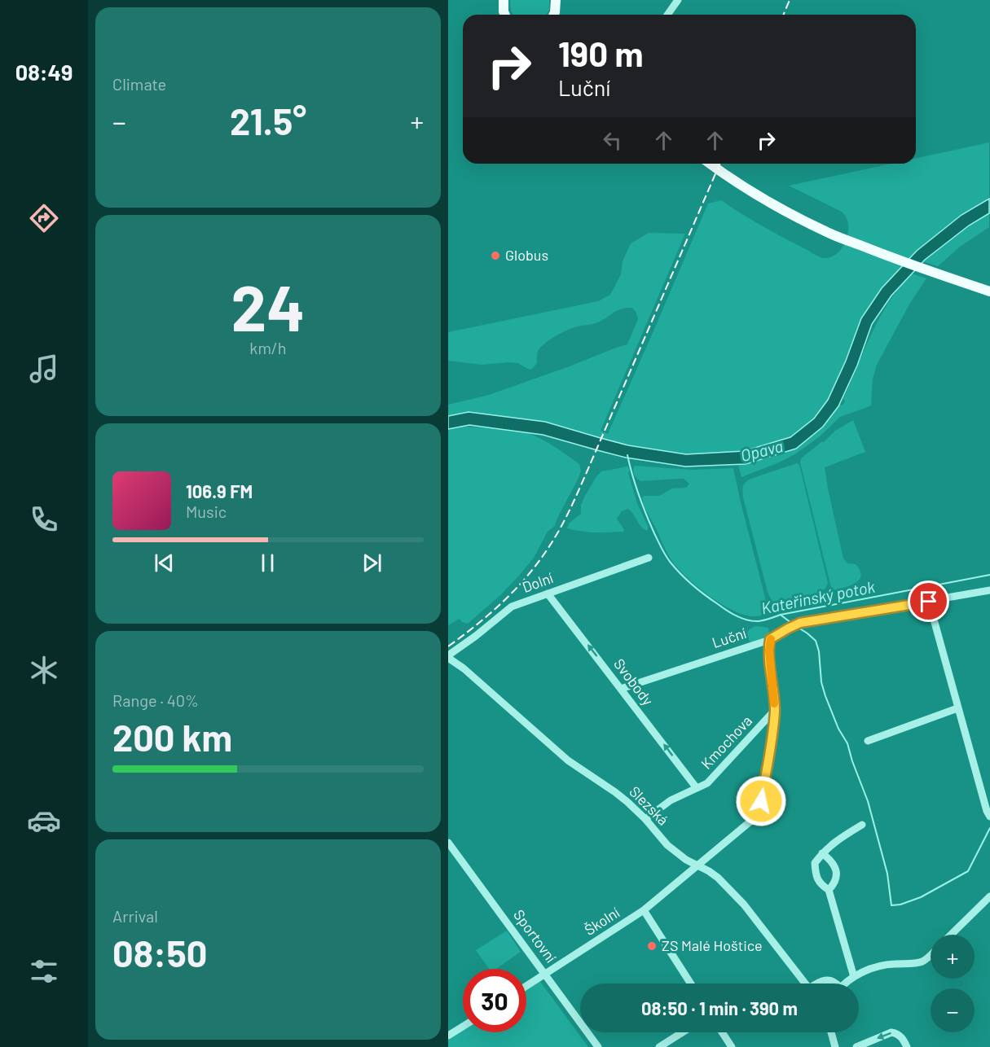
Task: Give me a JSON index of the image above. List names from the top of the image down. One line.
{"streets":{"street":["Dolní","Luční","Svobody","Kmochova","Slezská","Školní","Sportovní"]},"crossings":[["Dolní","Svobody"],["Dolní","Slezská"],["Luční","Svobody"],["Luční","Školní"],["Svobody","Kmochova"],["Kmochova","Slezská"],["Kmochova","Školní"],["Slezská","Školní"],["Školní","Sportovní"]],"one_way":["Svobody"],"water":["Opava","Kateřinský potok"],"places":["Globus","ZS Malé Hoštice"],"page":{"tabs":"08:49","tile":["Climate",["24","km/h"],["Range · 40%","200 km"],["Arrival","08:50"]],"turn":["190 m","Luční"],"heat":["−","21.5°","+"],"song":["106.9 FM","Music"],"map_buttons":["+","−"],"limit":"30","trip":"08:50 · 1 min · 390 m"}}
